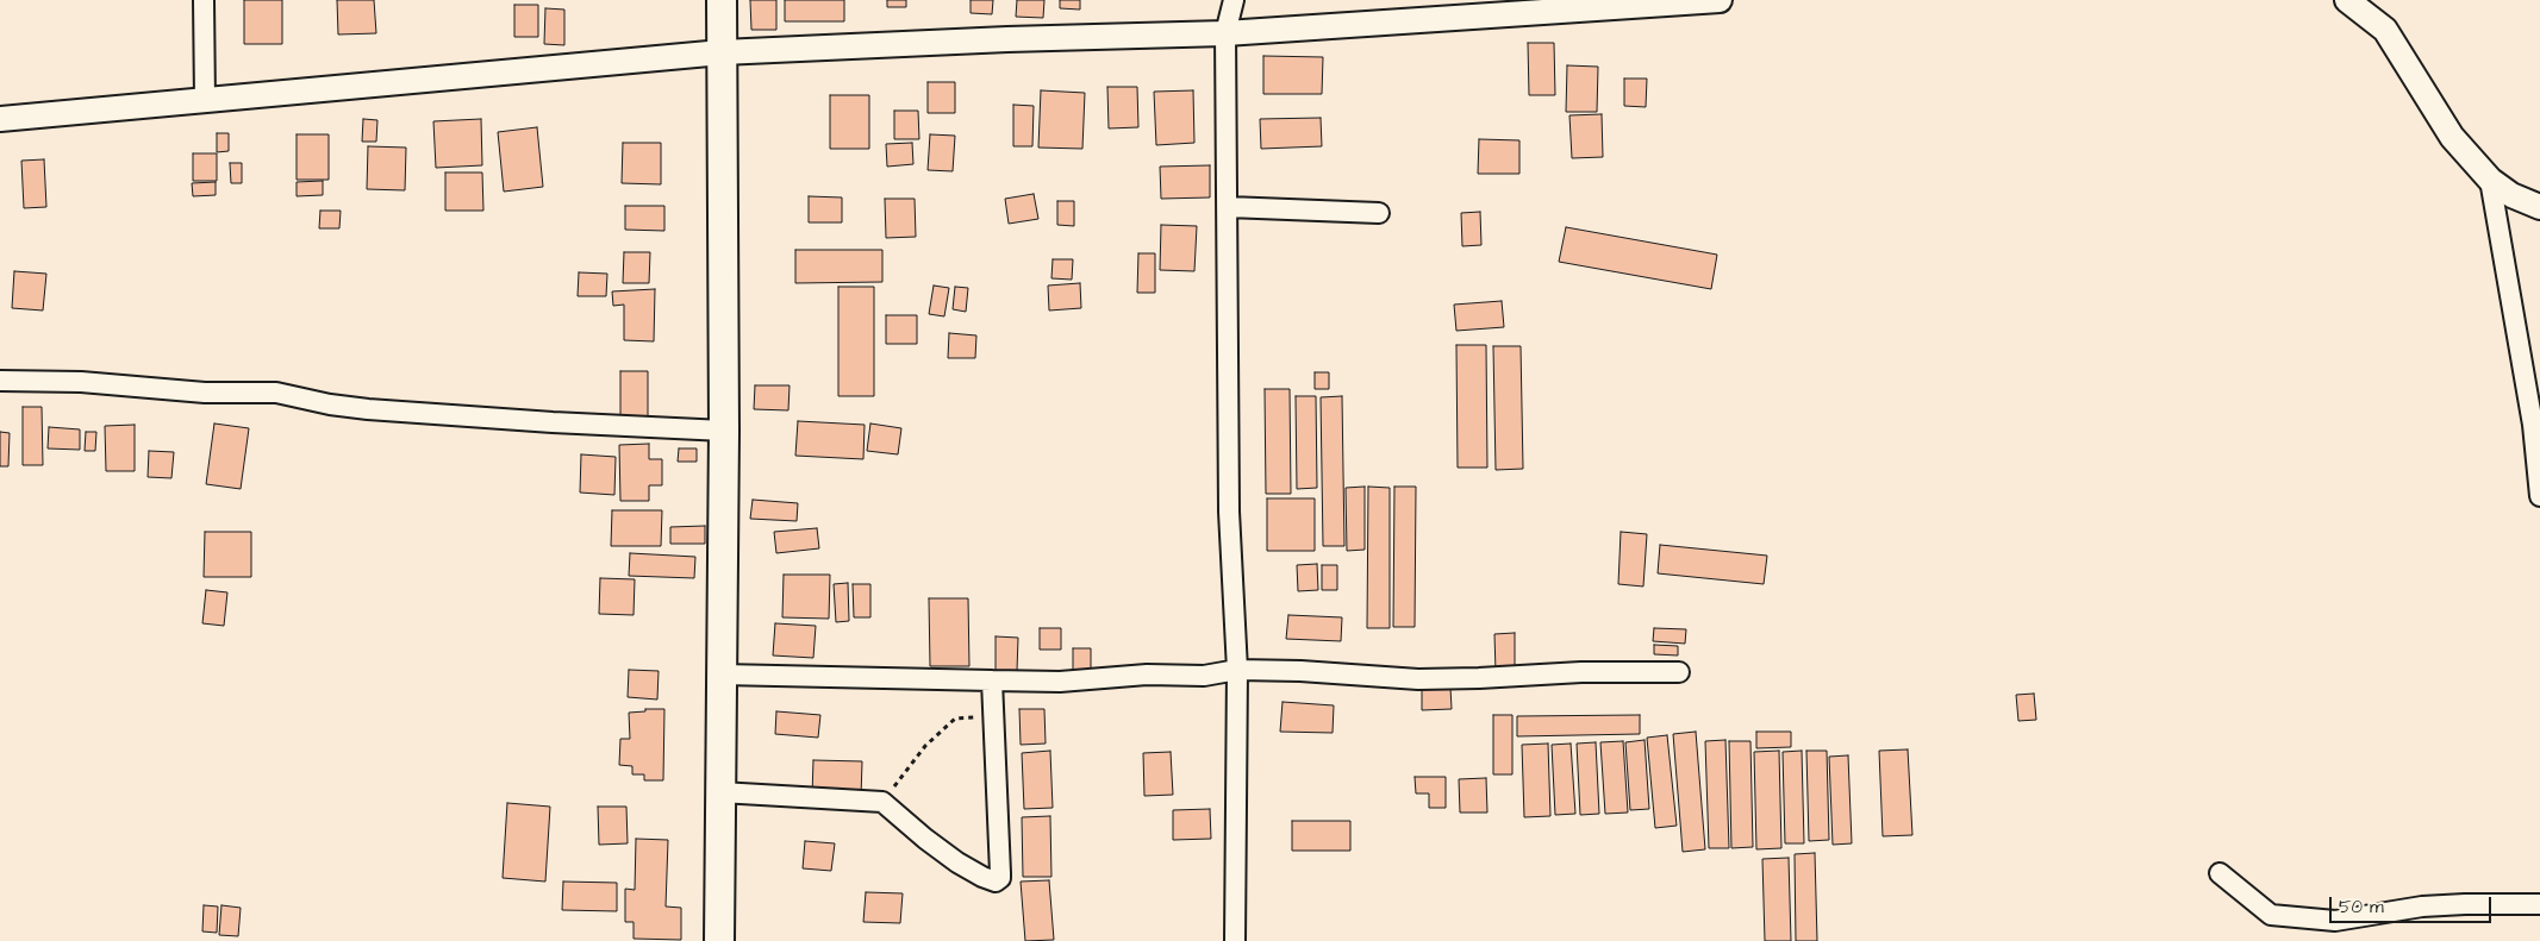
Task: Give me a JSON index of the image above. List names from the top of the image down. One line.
{"scale_bar":"50 m"}
